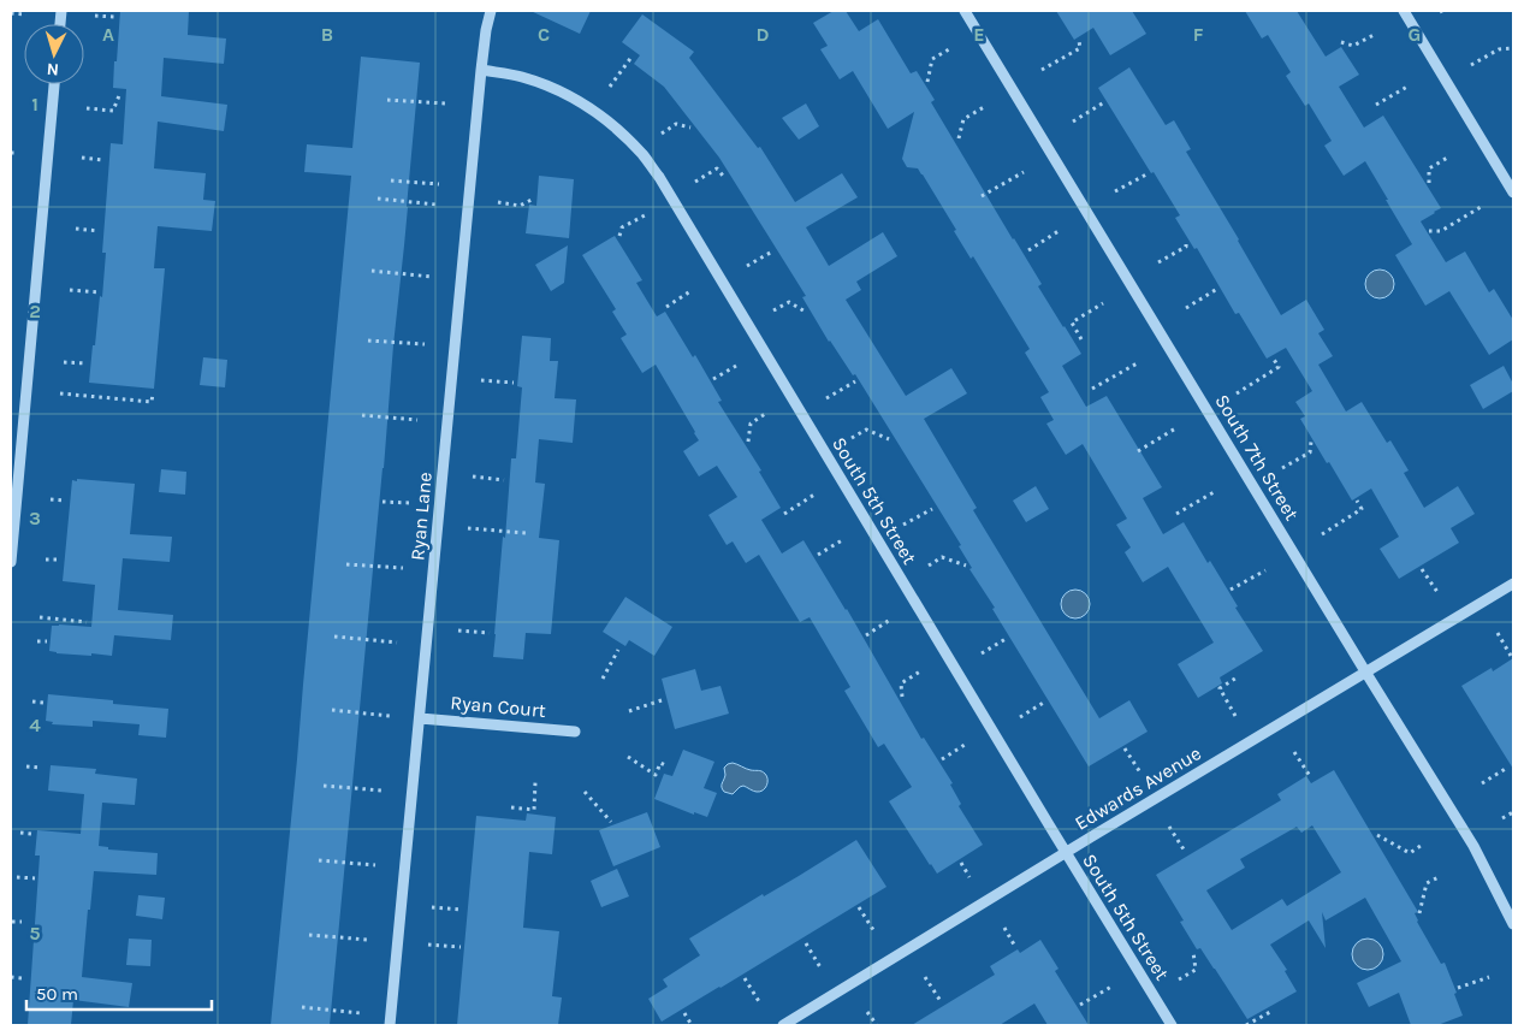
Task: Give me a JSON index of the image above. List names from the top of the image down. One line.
{"streets":{"street":["South 7th Street","South 5th Street","Ryan Lane","Ryan Court","Edwards Avenue"]},"crossings":[["South 7th Street","Edwards Avenue"],["South 5th Street","Ryan Lane"],["South 5th Street","Edwards Avenue"],["Ryan Lane","Ryan Court"]],"scale_bar":"50 m","north":"bottom","grid":{"columns":["A","B","C","D","E","F","G"],"rows":["1","2","3","4","5"]}}
